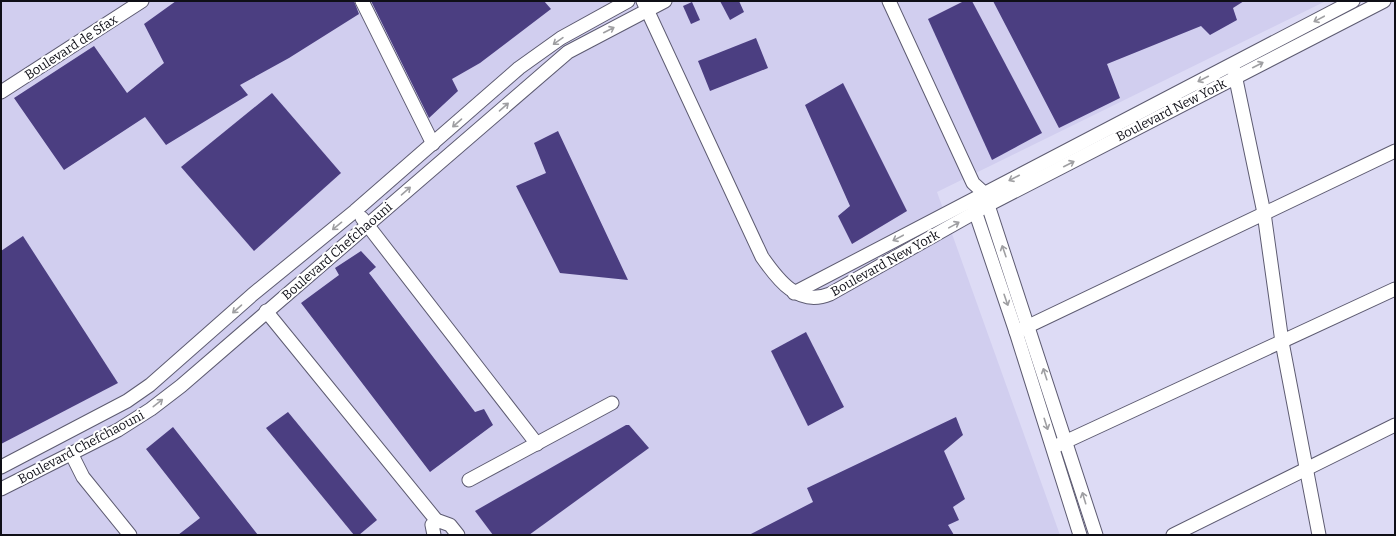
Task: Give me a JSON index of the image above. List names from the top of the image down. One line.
{"streets":{"street":["Boulevard de Sfax","Boulevard New York","Boulevard Chefchaouni"]}}
